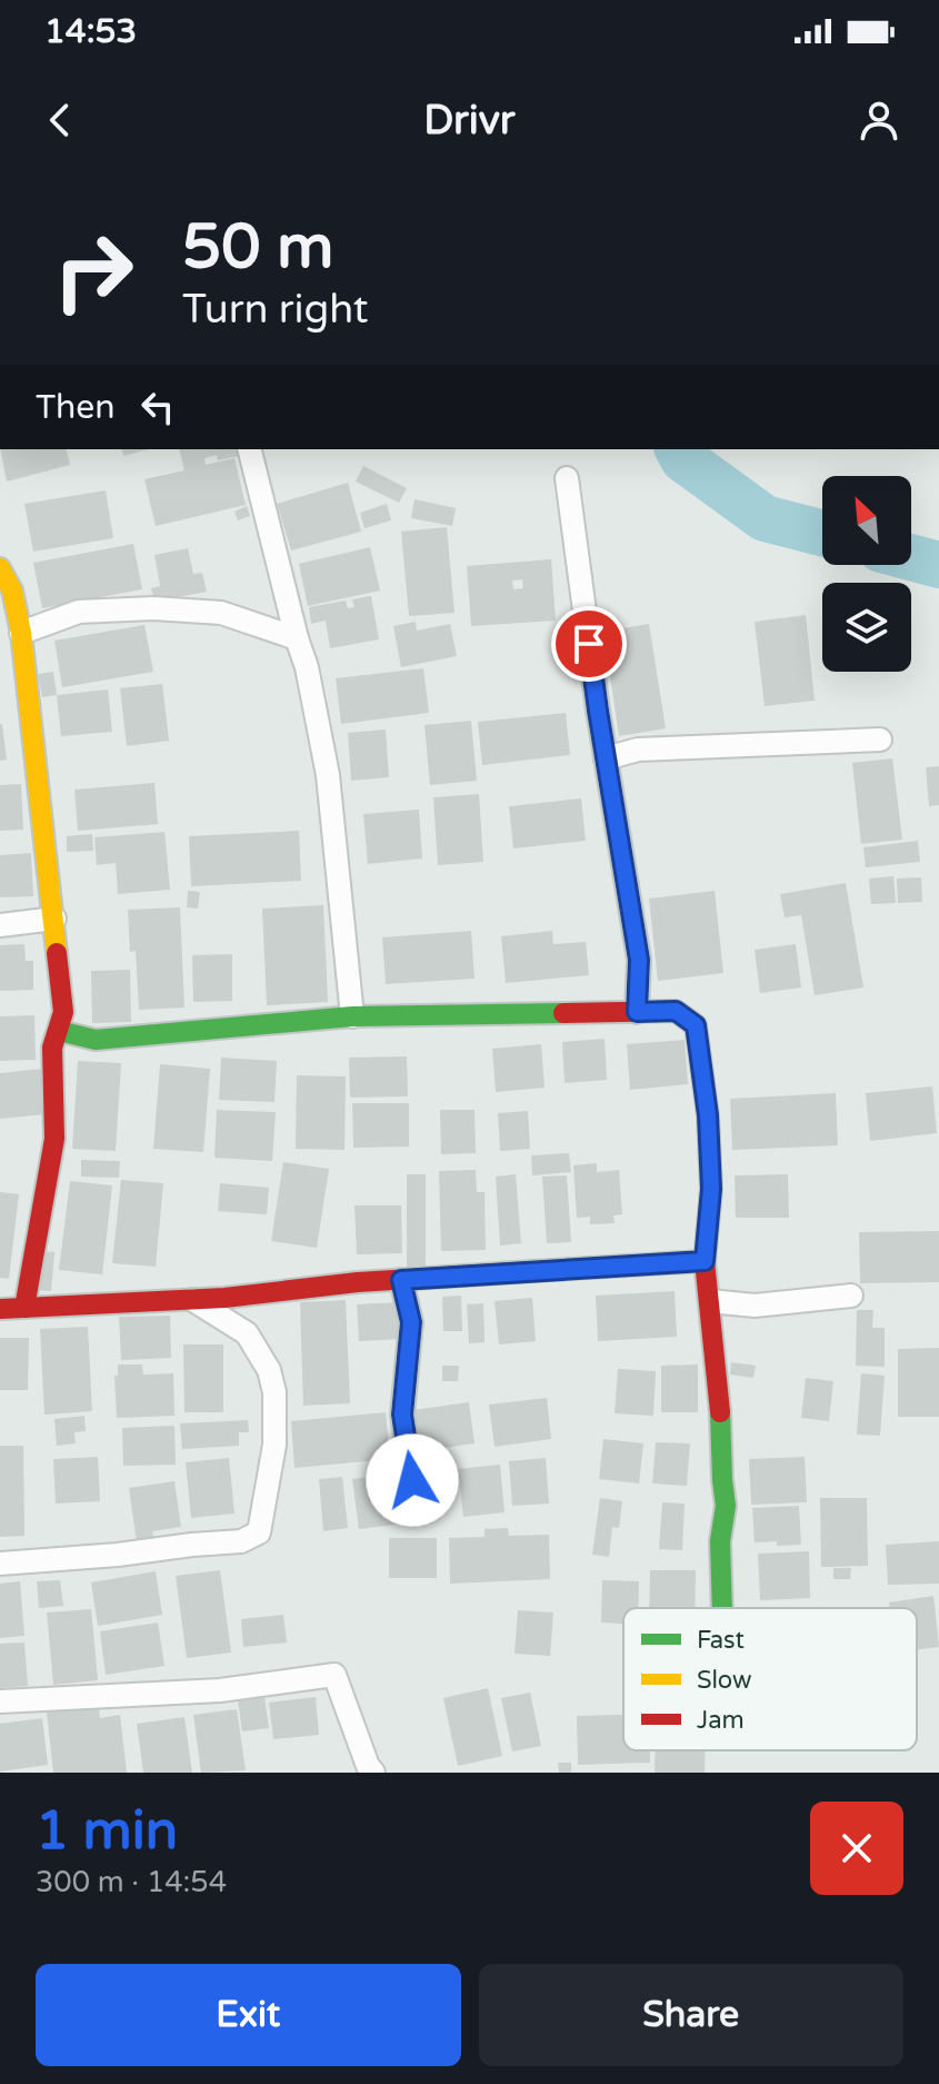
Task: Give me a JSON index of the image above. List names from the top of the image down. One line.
{"legend":["Fast","Slow","Jam"],"north":"top left","page":{"status":"14:53","header":"Drivr","turn":["50 m","Turn right"],"then":"Then","heading":["1 min","300 m · 14:54"],"buttons":["Exit","Share"]}}
